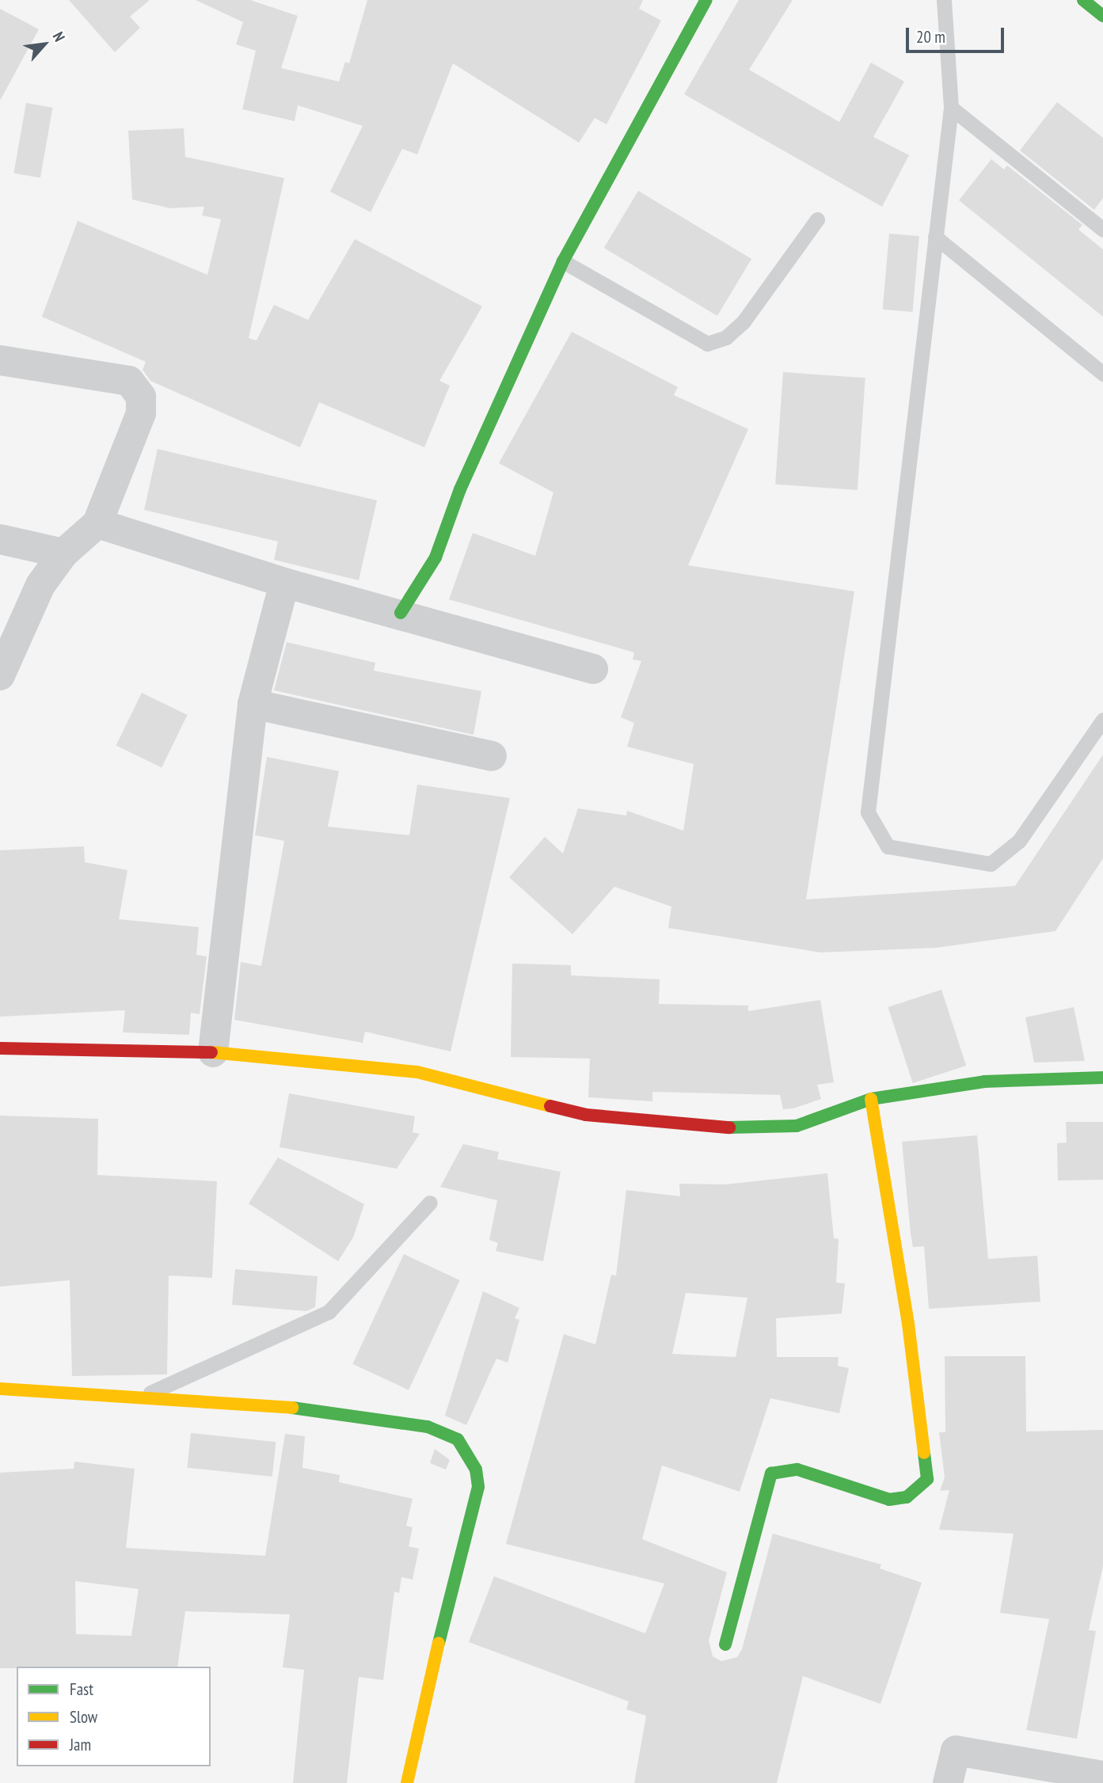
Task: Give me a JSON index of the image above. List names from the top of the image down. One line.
{"legend":["Fast","Slow","Jam"],"scale_bar":"20 m","north":"top right"}
